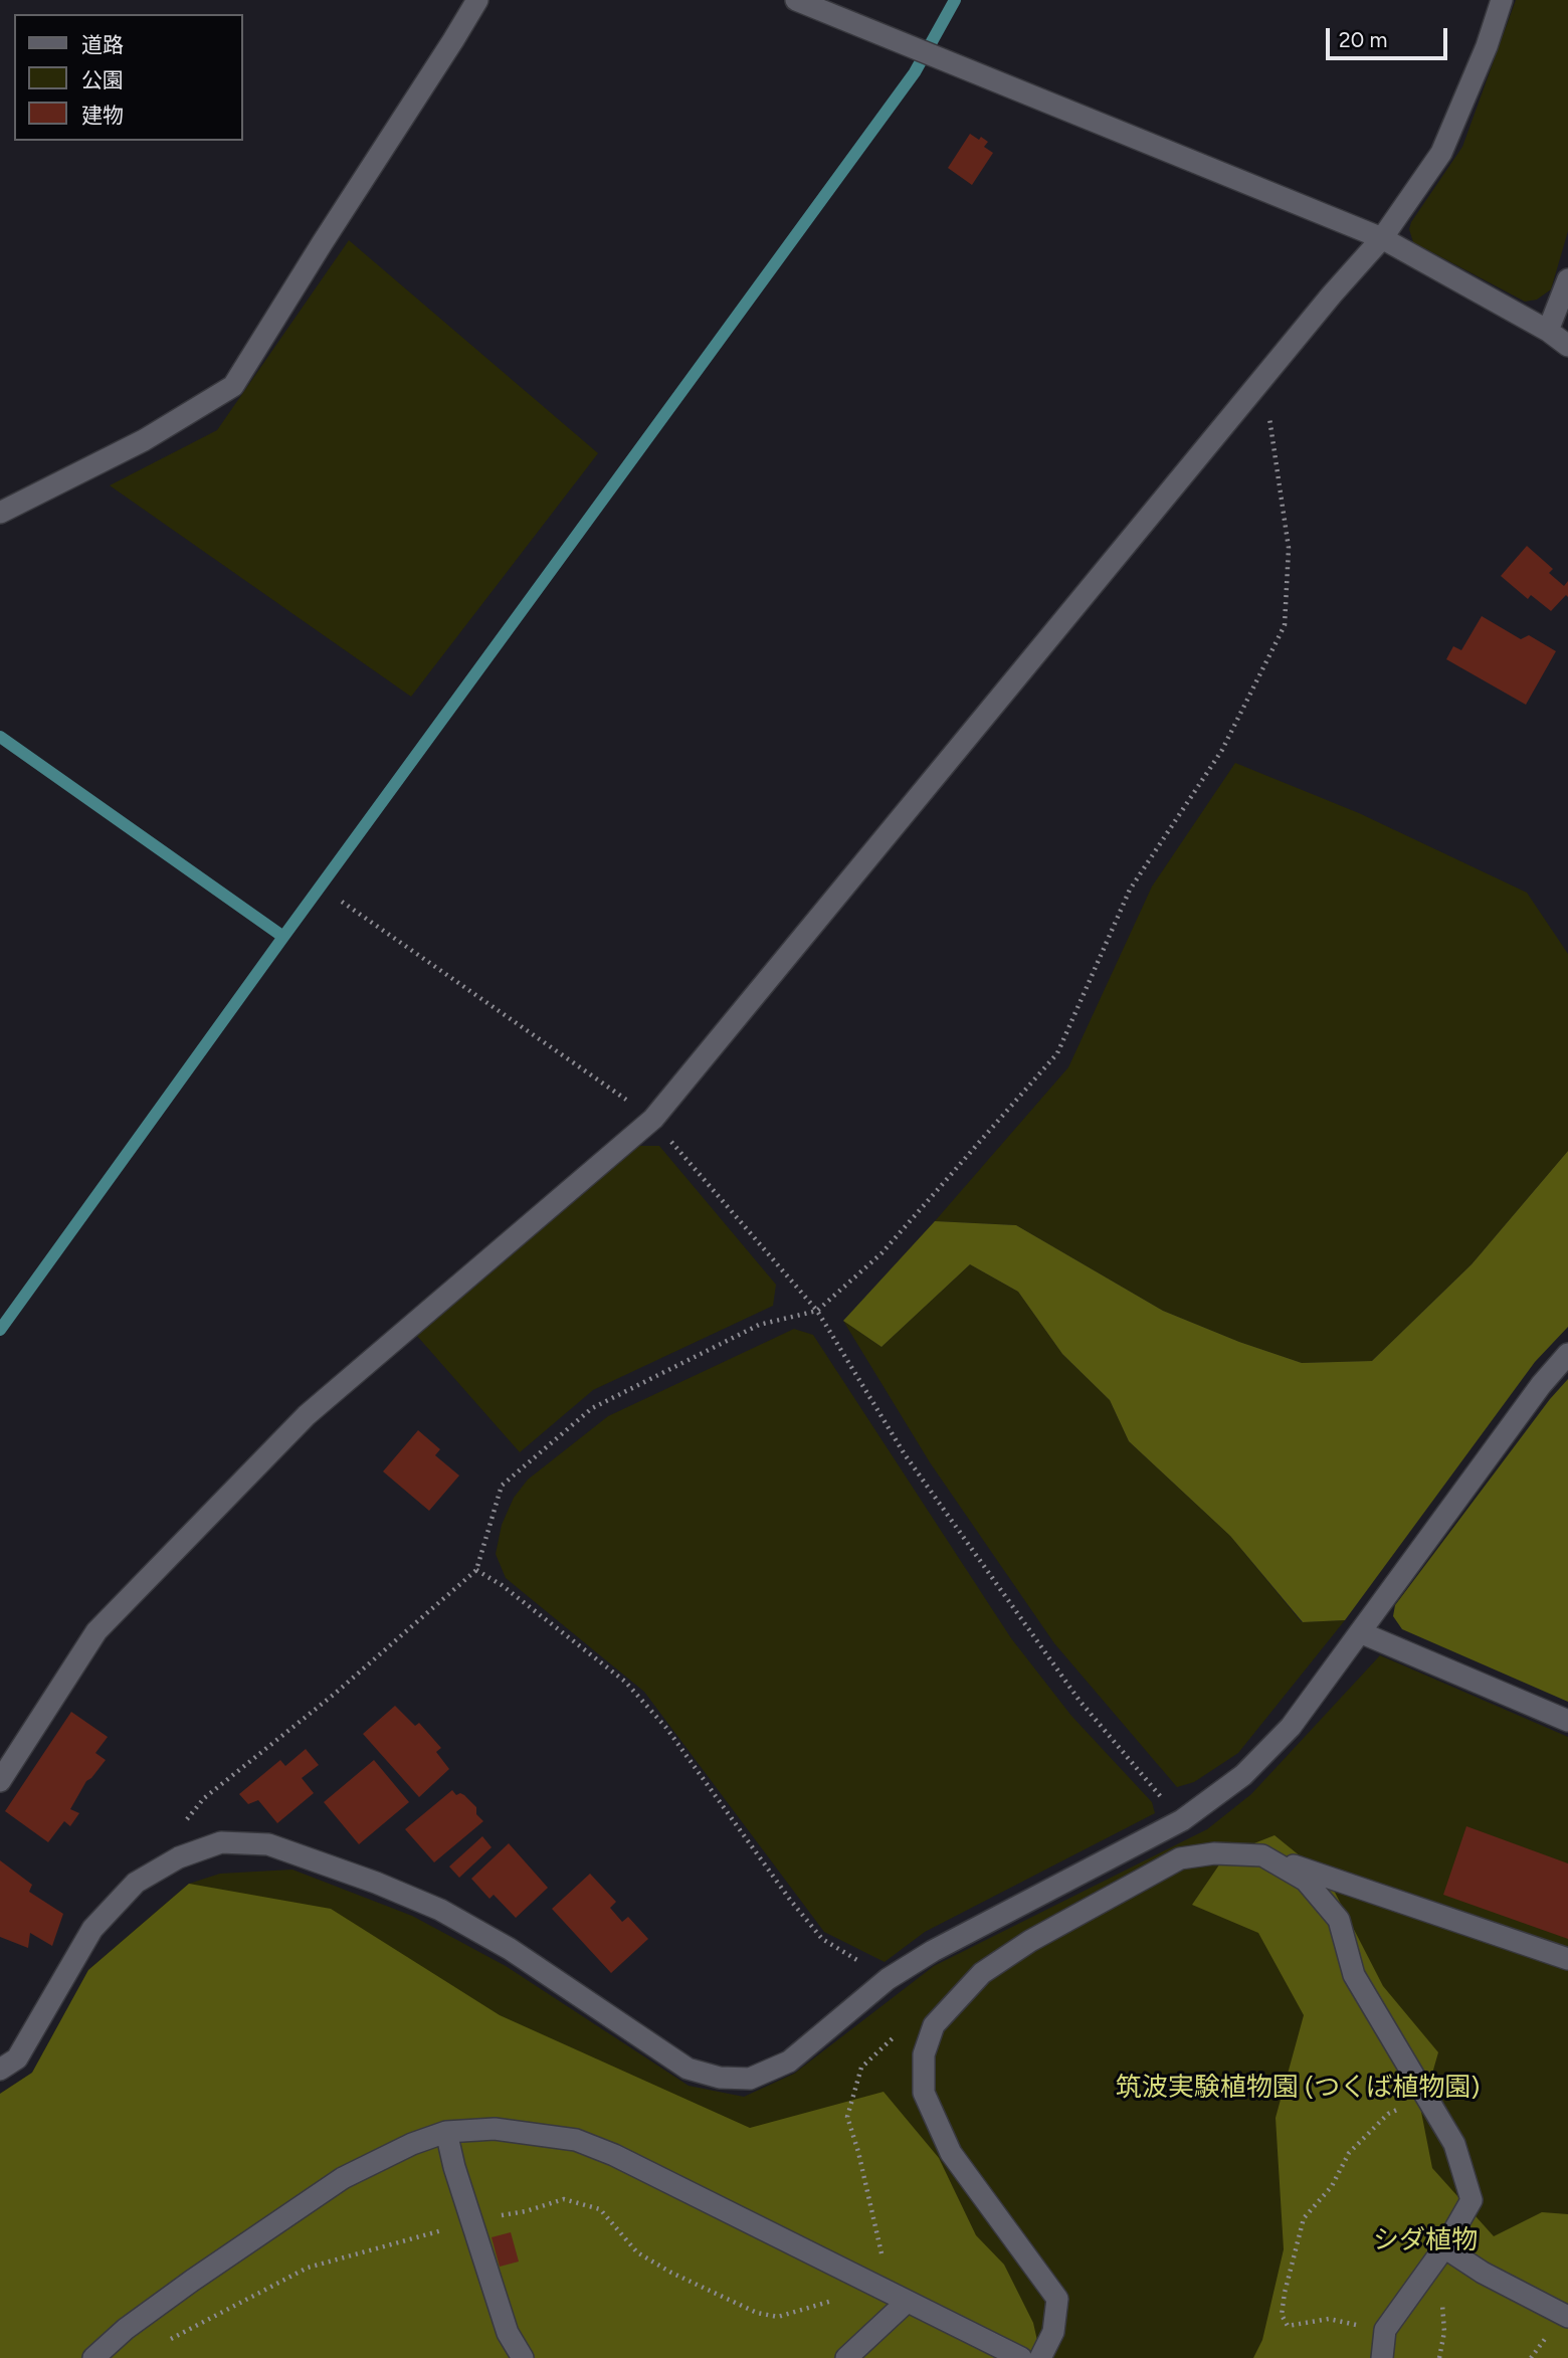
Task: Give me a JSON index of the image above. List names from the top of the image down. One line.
{"parks":["筑波実験植物園 (つくば植物園)","シダ植物"],"legend":["道路","公園","建物"],"scale_bar":"20 m"}
